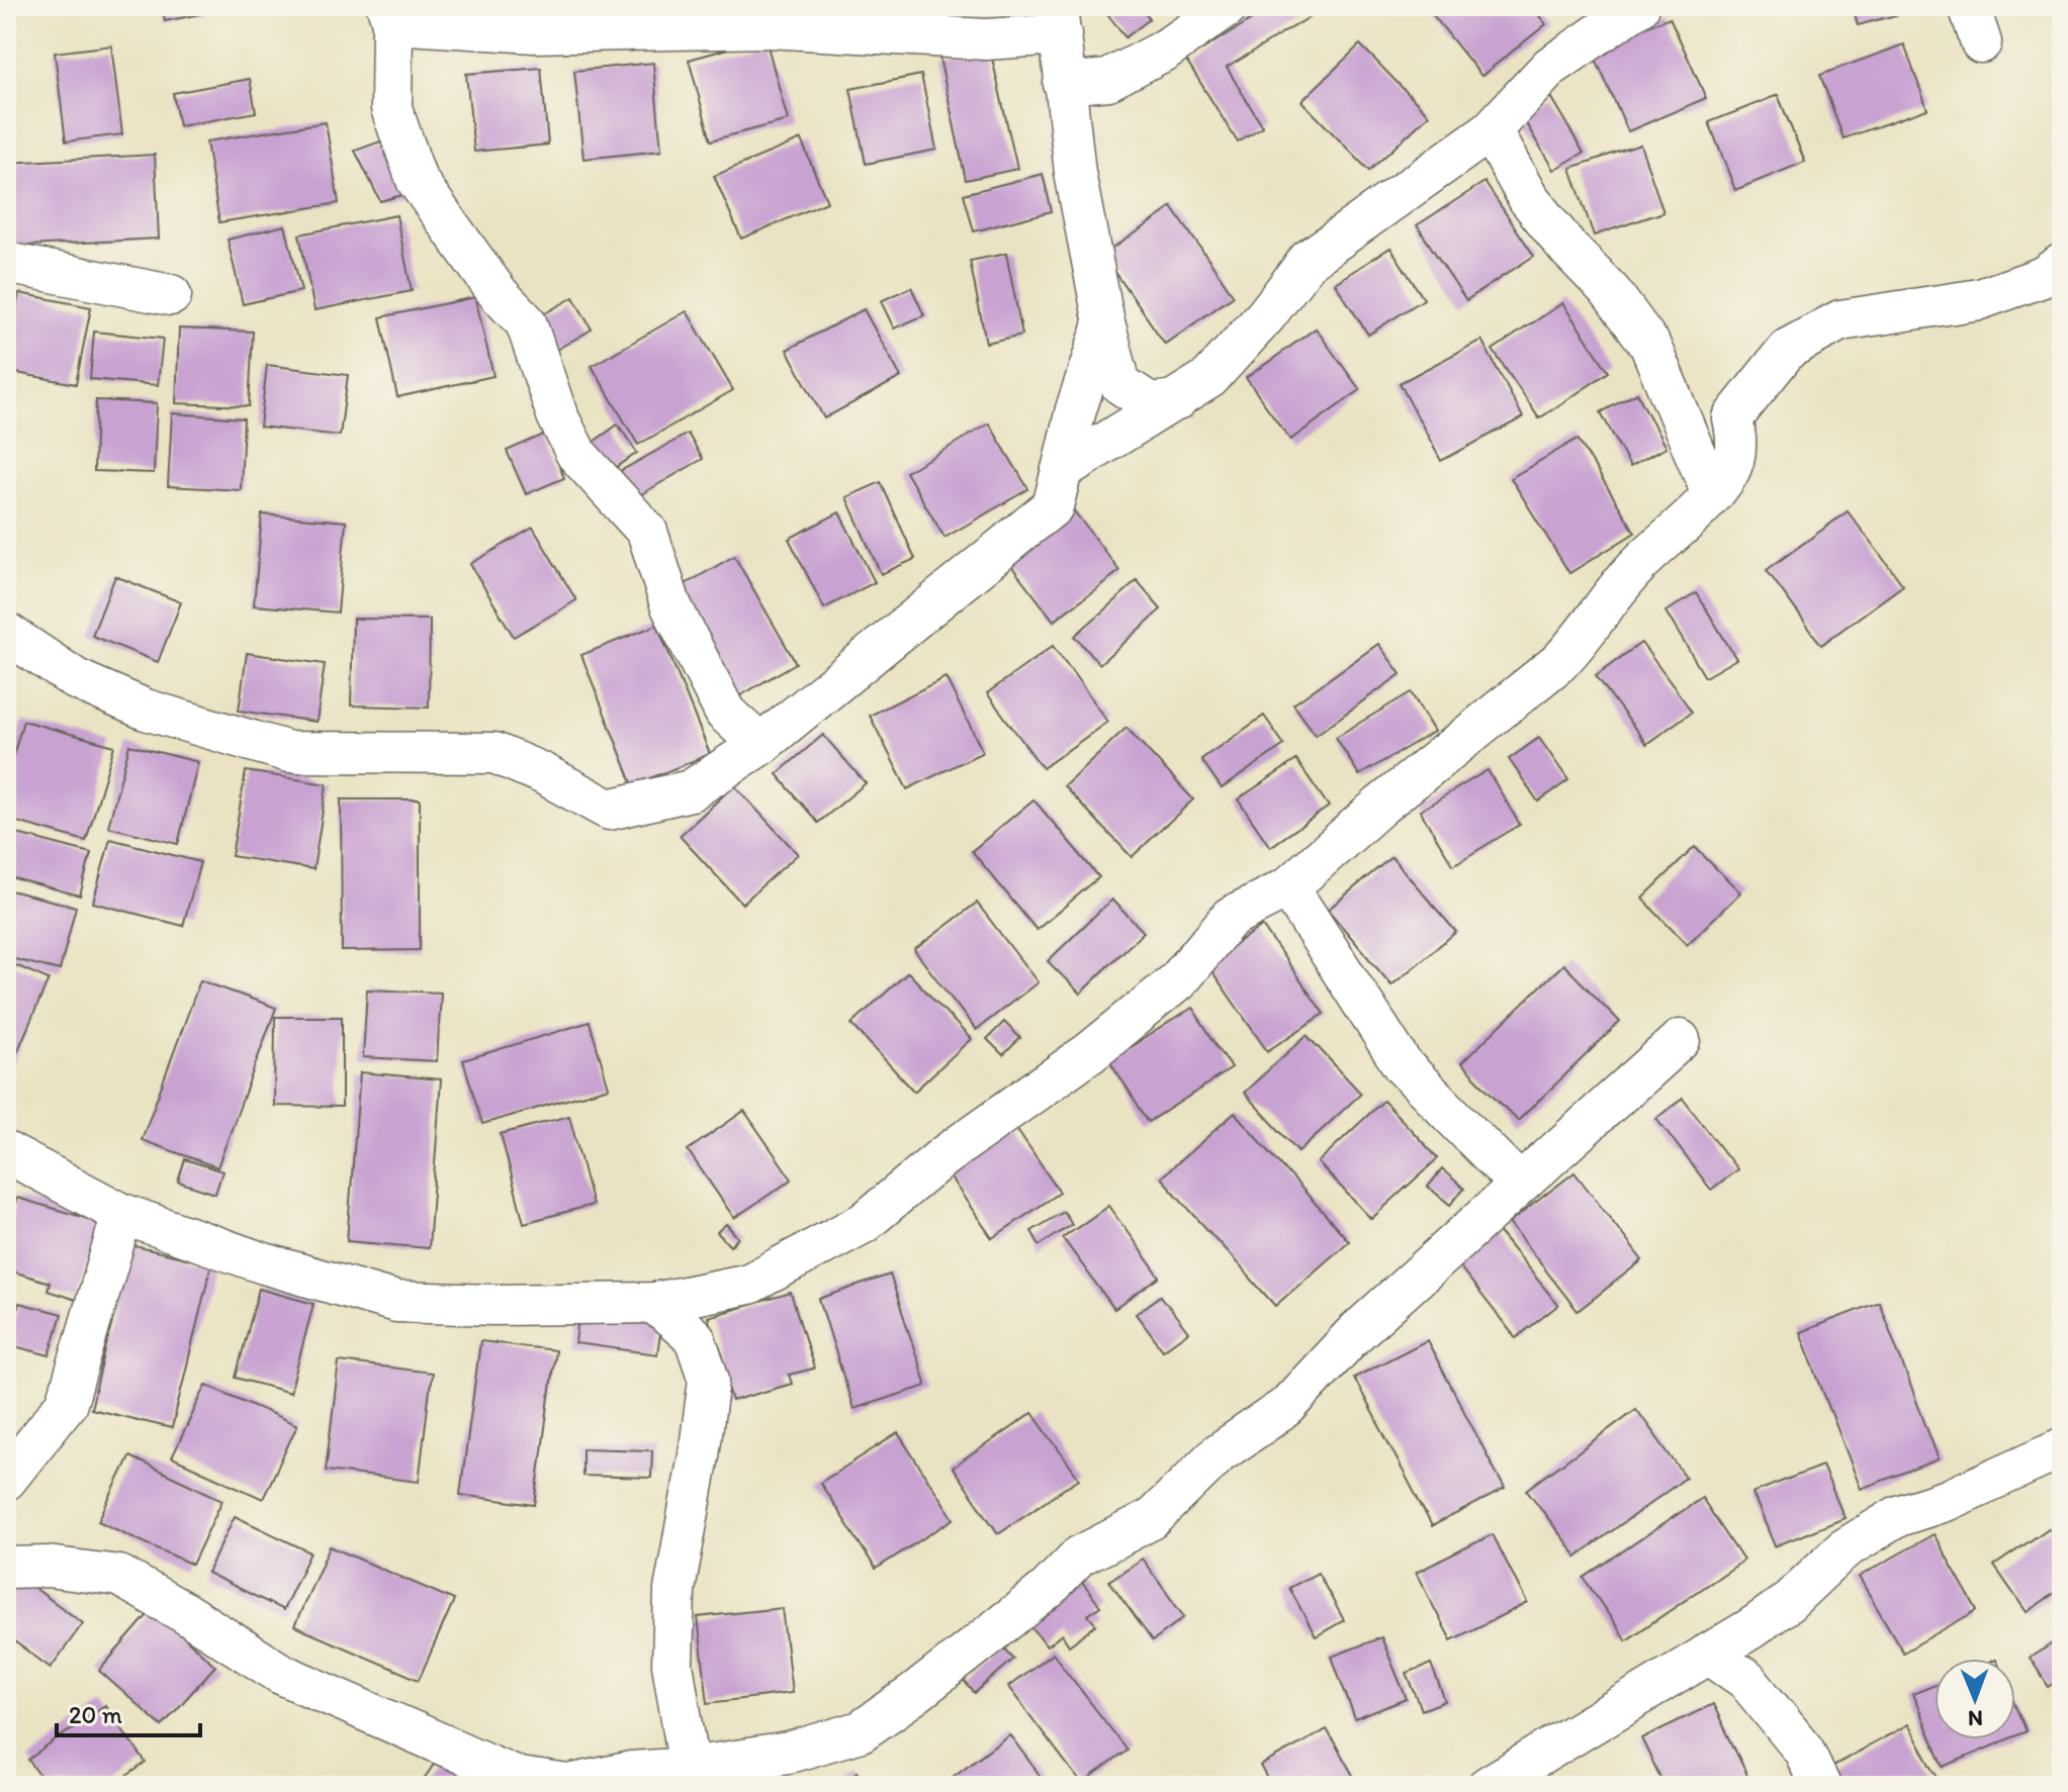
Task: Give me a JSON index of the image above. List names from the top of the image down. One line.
{"scale_bar":"20 m","north":"bottom"}
